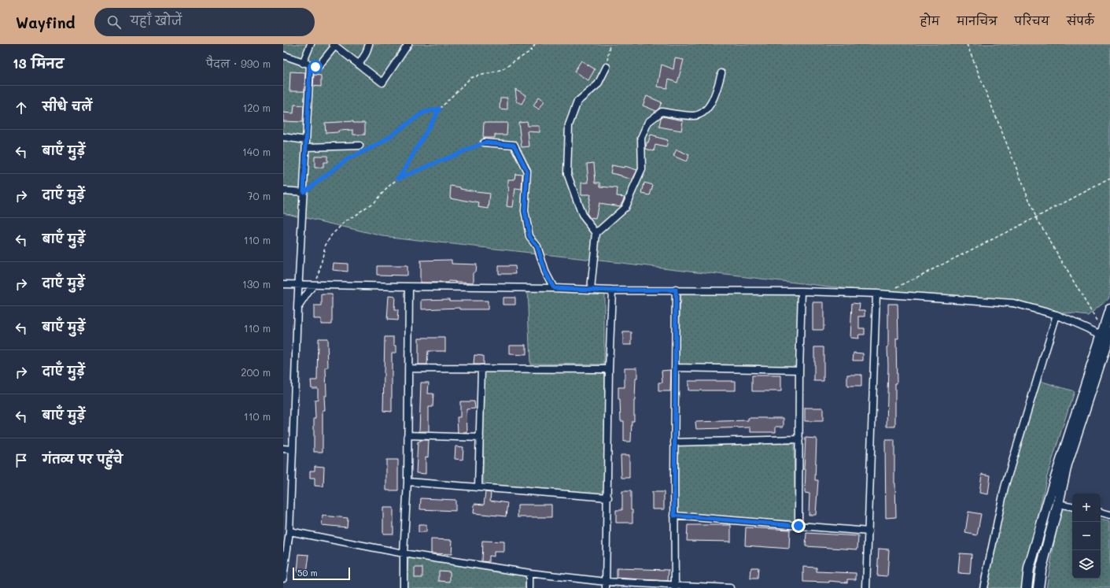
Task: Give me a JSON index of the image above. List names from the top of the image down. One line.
{"scale_bar":"50 m","page":{"header":"Wayfind","search":"यहाँ खोजें","nav":["होम","मानचित्र","परिचय","संपर्क"],"heading":["13 मिनट","पैदल · 990 m"],"list":[["सीधे चलें","120 m"],["बाएँ मुड़ें","140 m"],["दाएँ मुड़ें","70 m"],["बाएँ मुड़ें","110 m"],["दाएँ मुड़ें","130 m"],["बाएँ मुड़ें","110 m"],["दाएँ मुड़ें","200 m"],["बाएँ मुड़ें","110 m"],"गंतव्य पर पहुँचे"],"map_buttons":["+","−"],"scale":"50 m"}}
